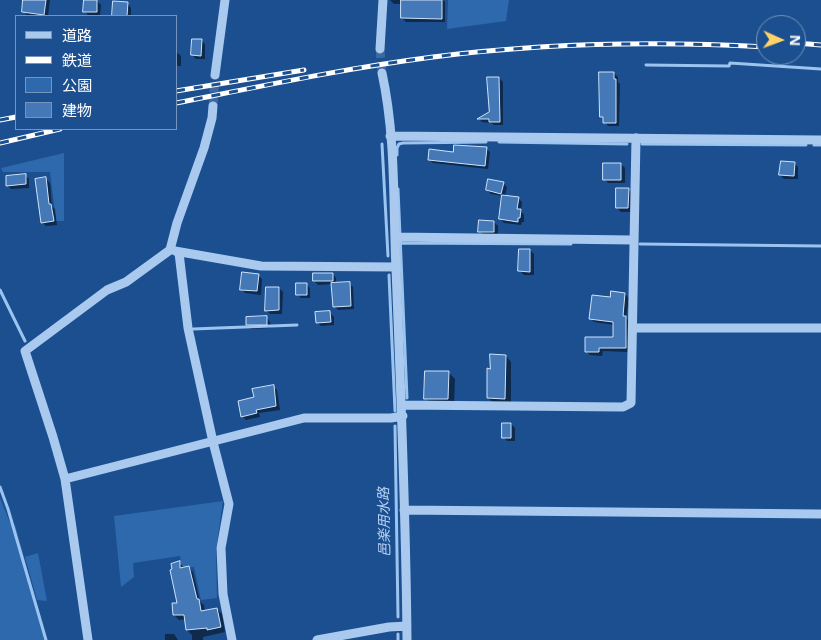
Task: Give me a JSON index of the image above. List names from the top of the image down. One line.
{"water":["邑楽用水路"],"legend":["道路","鉄道","公園","建物"],"north":"right"}
